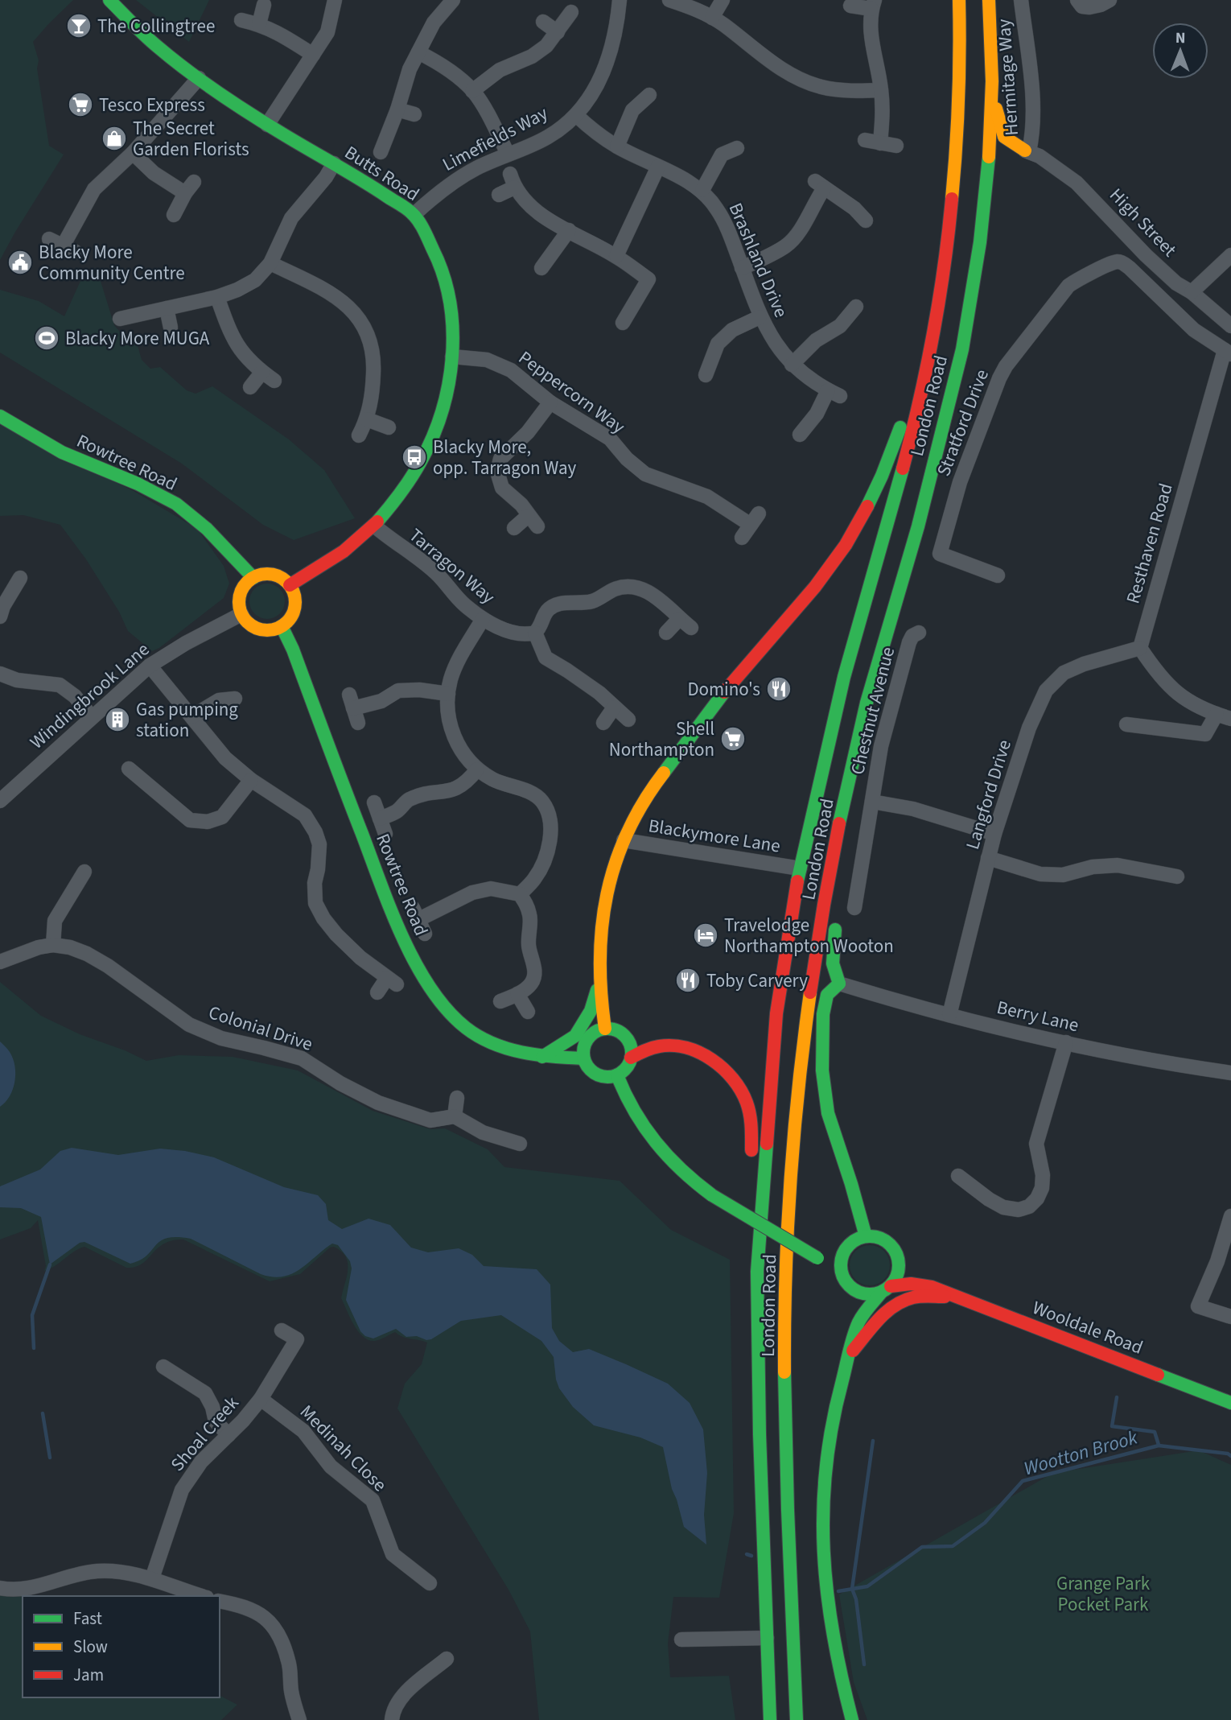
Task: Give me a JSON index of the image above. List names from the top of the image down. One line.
{"streets":{"main road":["Butts Road","London Road","Rowtree Road","Wooldale Road"],"street":["Hermitage Way","Limefields Way","High Street","Brashland Drive","Peppercorn Way","Stratford Drive","Resthaven Road","Tarragon Way","Windingbrook Lane","Chestnut Avenue","Langford Drive","Blackymore Lane","Berry Lane","Colonial Drive","Shoal Creek","Medinah Close"]},"crossings":[["Hermitage Way","High Street"],["Limefields Way","Butts Road"],["Limefields Way","Brashland Drive"],["Butts Road","Peppercorn Way"],["Butts Road","Rowtree Road"],["Butts Road","Tarragon Way"],["Butts Road","Windingbrook Lane"],["London Road","Blackymore Lane"],["Stratford Drive","Resthaven Road"],["Rowtree Road","Windingbrook Lane"],["Resthaven Road","Langford Drive"],["Chestnut Avenue","Langford Drive"],["Langford Drive","Berry Lane"],["Shoal Creek","Medinah Close"]],"water":["Wootton Brook"],"parks":["Grange Park Pocket Park"],"places":{"bar":["The Collingtree"],"supermarket":["Tesco Express","Shell Northampton"],"shop":["The Secret Garden Florists"],"public building":["Blacky More Community Centre"],"sports":["Blacky More MUGA"],"bus stop":["Blacky More, opp. Tarragon Way"],"restaurant":["Domino's","Toby Carvery"],"building":["Gas pumping station"],"hotel":["Travelodge Northampton Wooton"]},"legend":["Fast","Slow","Jam"],"north":"top"}
